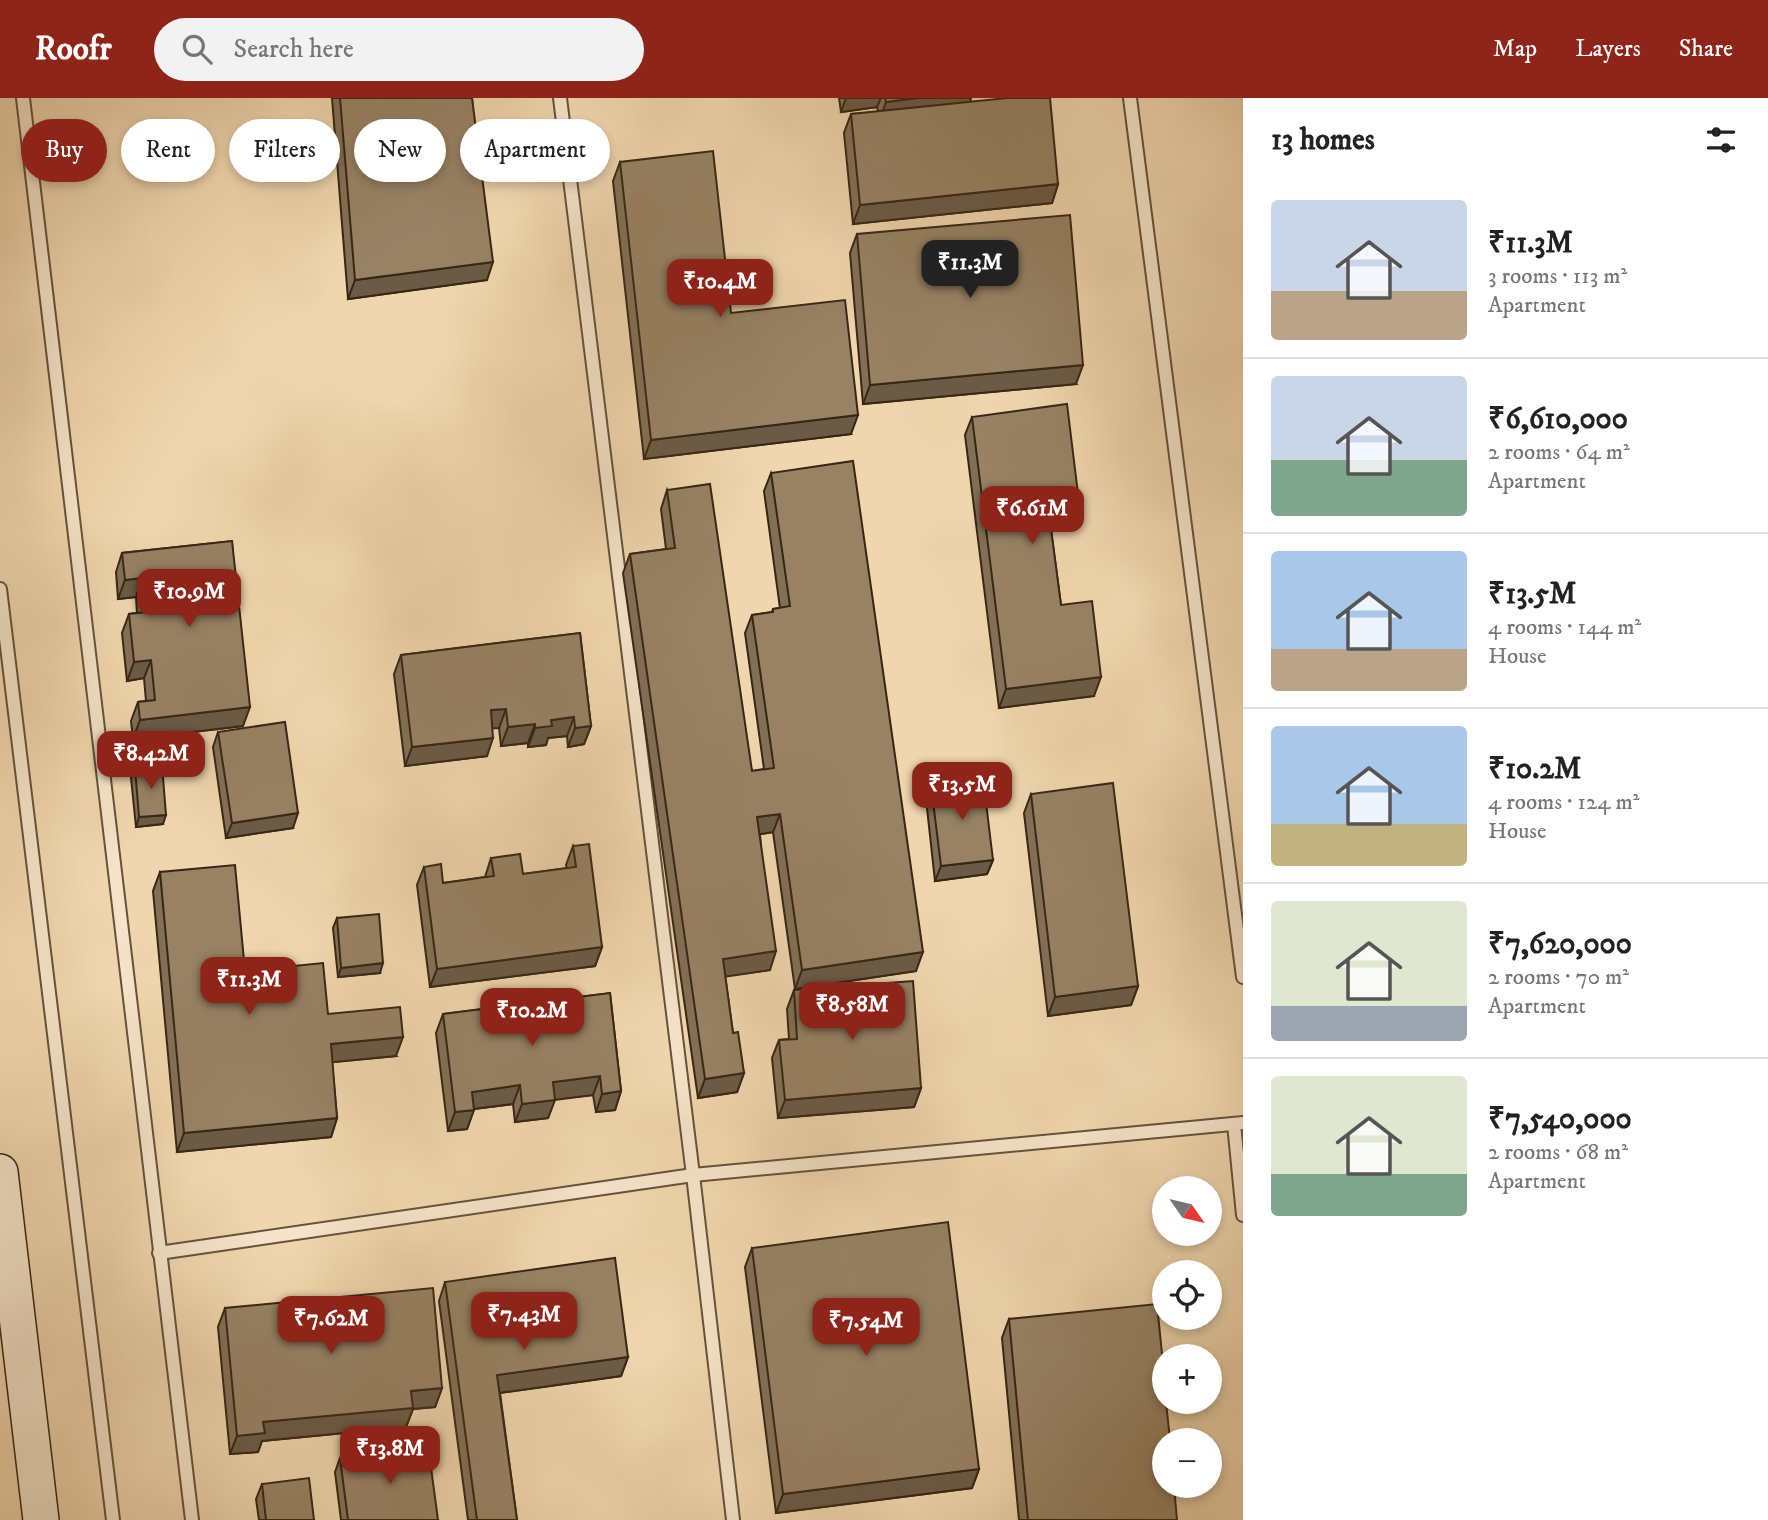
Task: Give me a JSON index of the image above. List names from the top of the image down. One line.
{"north":"bottom right","page":{"header":"Roofr","search":"Search here","nav":["Map","Layers","Share"],"heading":"13 homes","chip":["Buy","Rent","Filters","New","Apartment"],"list":[{"name":"₹11.3M","note":"3 rooms · 113 m² · Apartment"},{"name":"₹6,610,000","note":"2 rooms · 64 m² · Apartment"},{"name":"₹13.5M","note":"4 rooms · 144 m² · House"},{"name":"₹10.2M","note":"4 rooms · 124 m² · House"},{"name":"₹7,620,000","note":"2 rooms · 70 m² · Apartment"},{"name":"₹7,540,000","note":"2 rooms · 68 m² · Apartment"}],"price":["₹11.3M","₹10.4M","₹6.61M","₹10.9M","₹8.42M","₹13.5M","₹11.3M","₹8.58M","₹10.2M","₹7.43M","₹7.62M","₹7.54M","₹13.8M"],"map_buttons":["+","−"]}}
